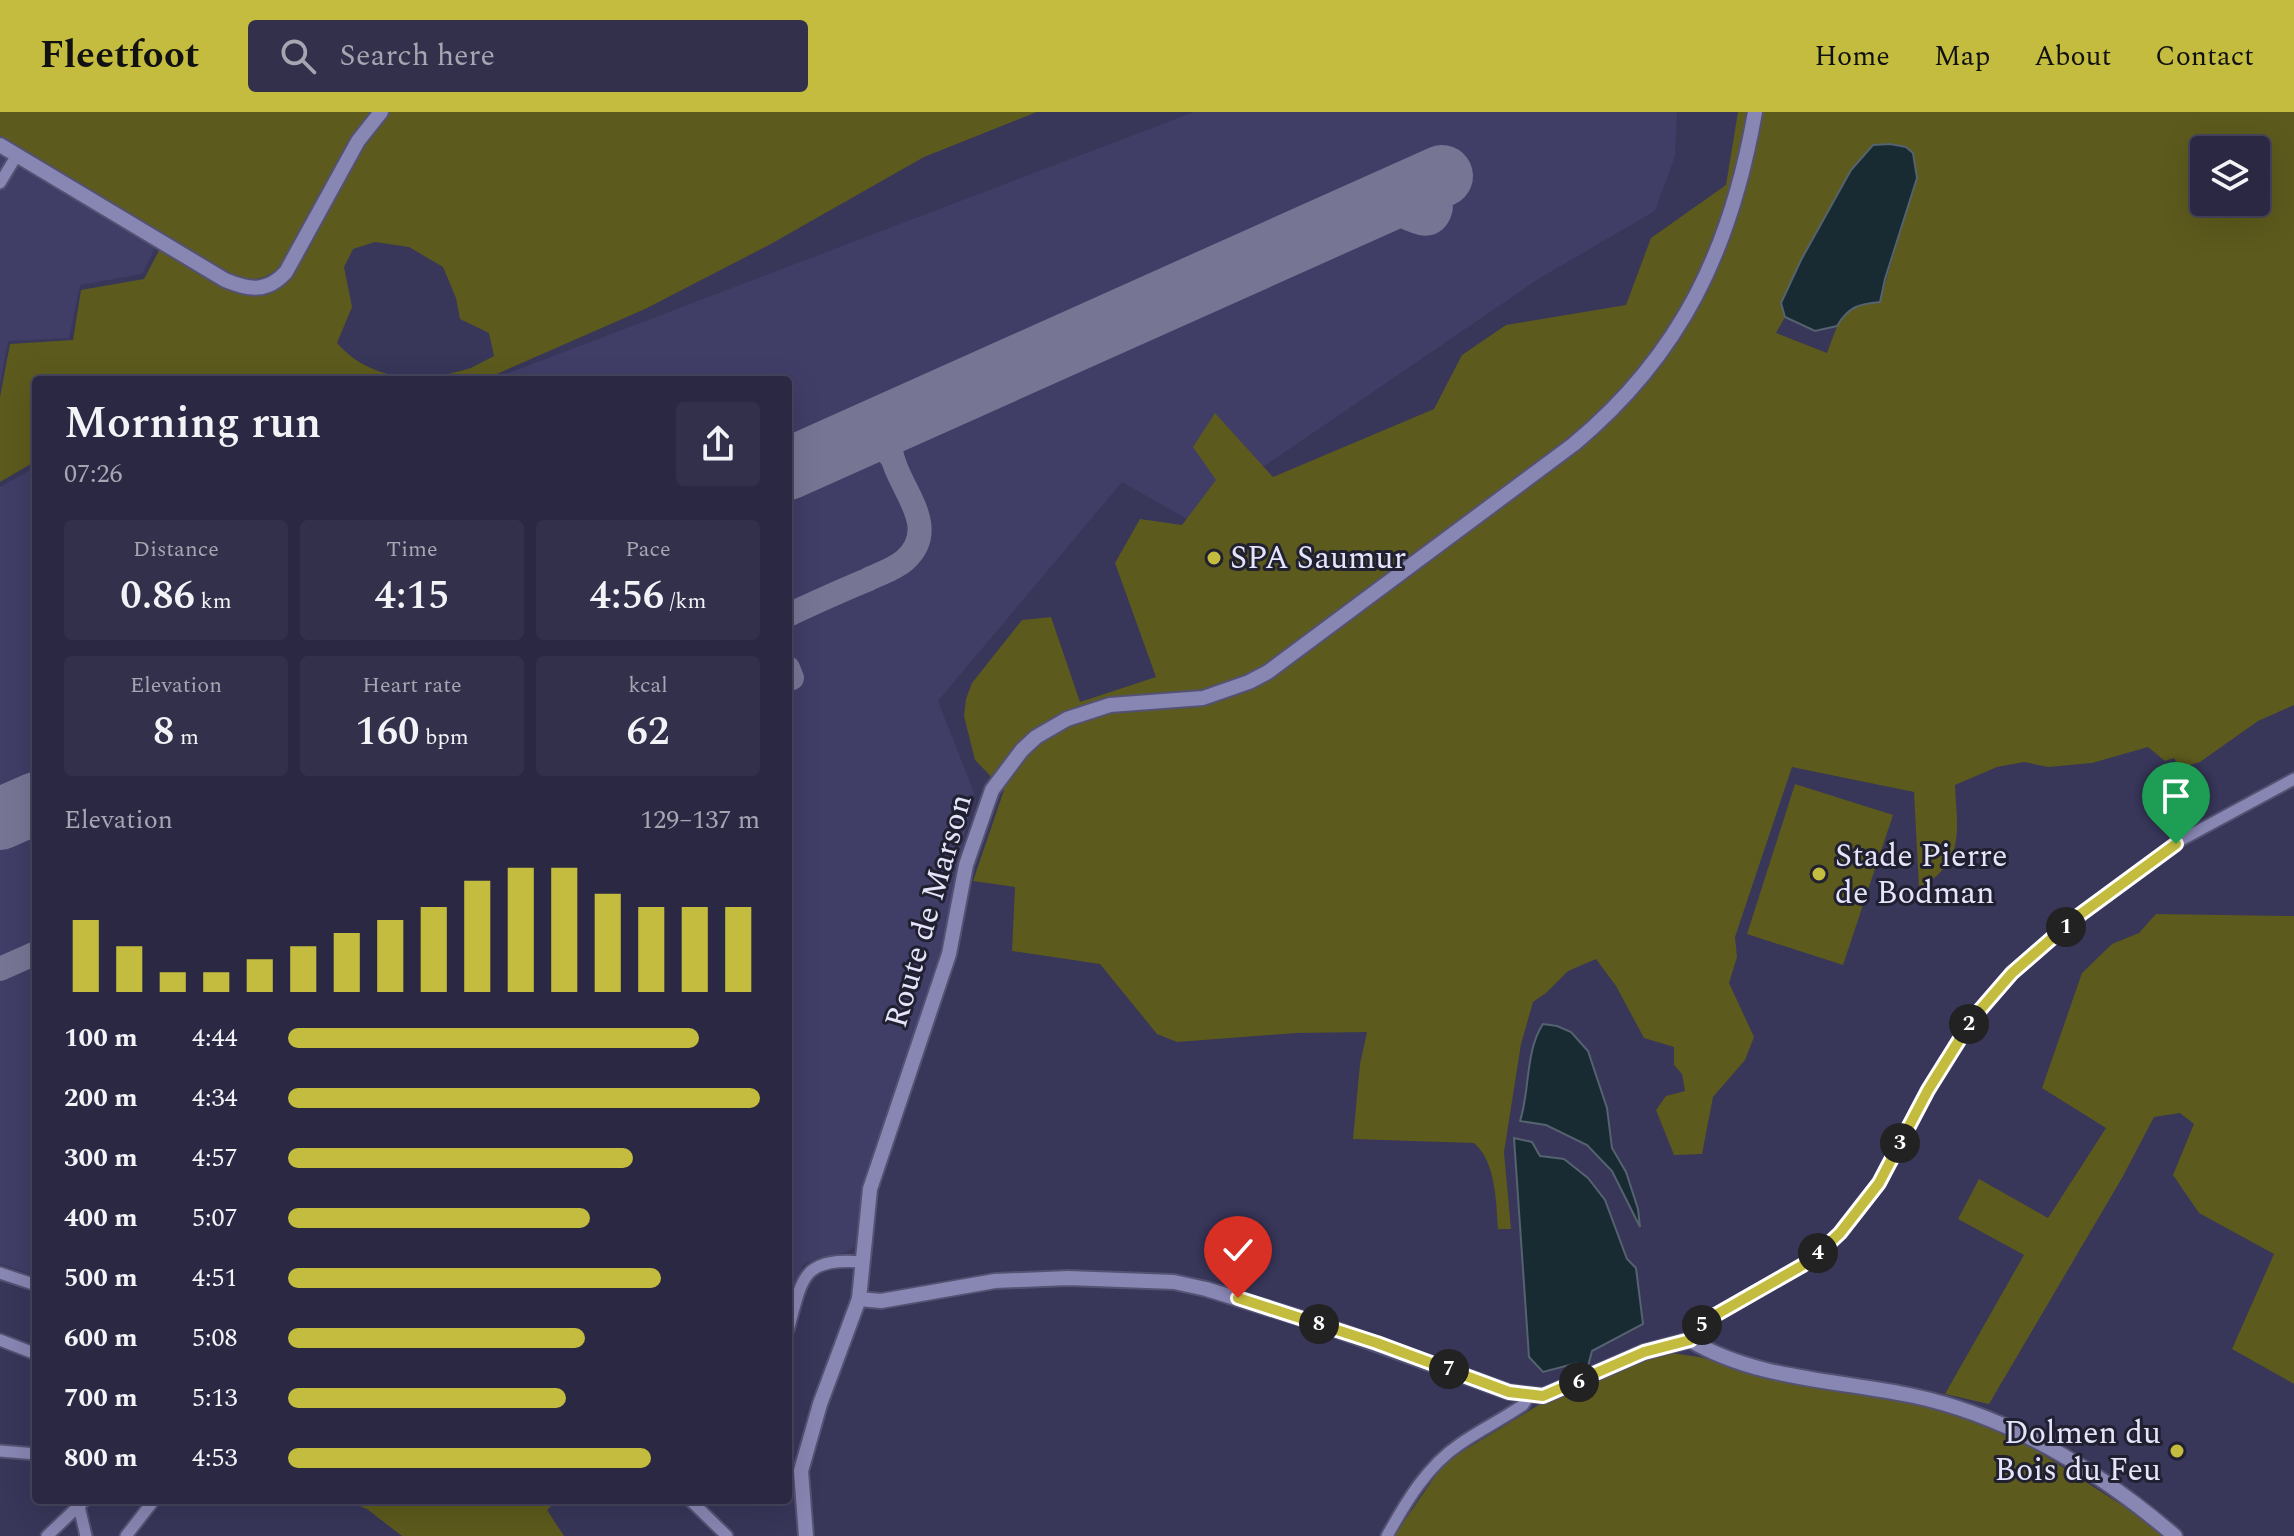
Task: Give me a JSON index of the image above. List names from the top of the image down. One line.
{"streets":{"street":["Route de Marson"]},"places":["SPA Saumur","Stade Pierre de Bodman","Dolmen du Bois du Feu"],"page":{"header":"Fleetfoot","search":"Search here","nav":["Home","Map","About","Contact"],"heading":["Morning run","07:26"],"stats":[["Distance","0.86 km"],["Time","4:15"],["Pace","4:56 /km"],["Elevation","8 m"],["Heart rate","160 bpm"],["kcal","62"]],"chart":["Elevation","129–137 m"],"pins":["1","2","3","4","8","5","7","6"],"list":[{"name":"100 m","note":"4:44"},{"name":"200 m","note":"4:34"},{"name":"300 m","note":"4:57"},{"name":"400 m","note":"5:07"},{"name":"500 m","note":"4:51"},{"name":"600 m","note":"5:08"},{"name":"700 m","note":"5:13"},{"name":"800 m","note":"4:53"}]}}
